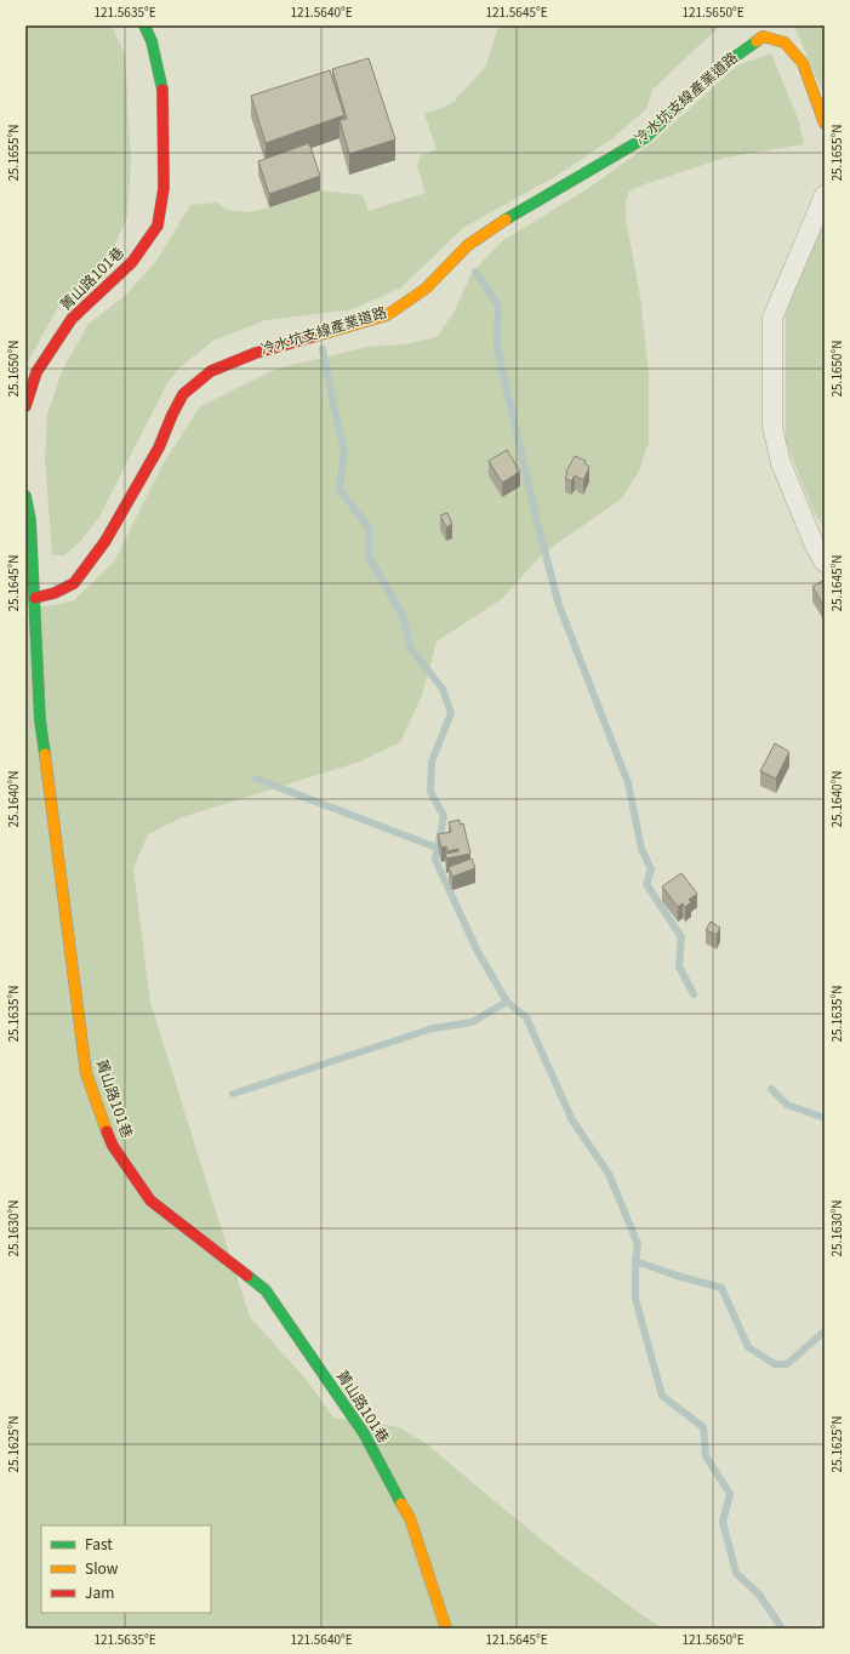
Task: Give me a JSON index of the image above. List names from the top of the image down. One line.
{"streets":{"street":["冷水坑支線產業道路","菁山路101巷"]},"crossings":[["冷水坑支線產業道路","菁山路101巷"]],"legend":["Fast","Slow","Jam"],"coordinates":["121.5635°E","121.5640°E","121.5645°E","121.5650°E","25.1655°N","25.1650°N","25.1645°N","25.1640°N","25.1635°N","25.1630°N","25.1625°N"]}
